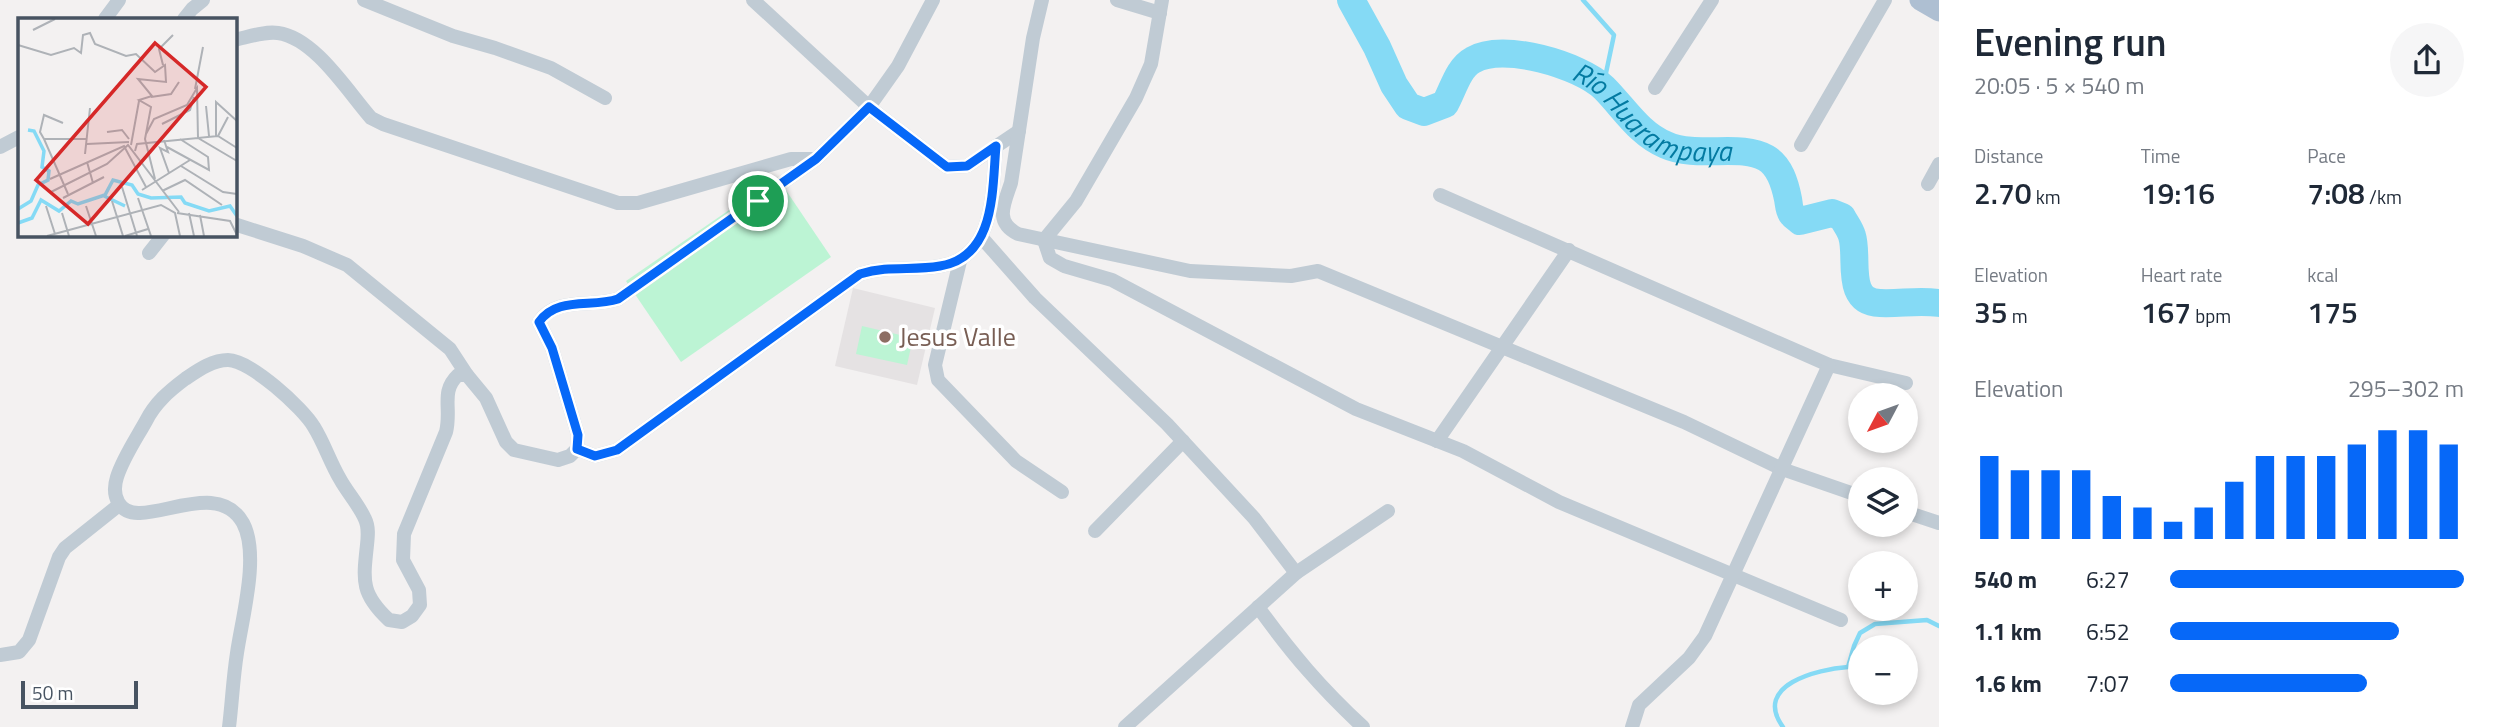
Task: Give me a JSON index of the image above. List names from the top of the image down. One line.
{"water":["Río Huarampaya"],"places":["Jesus Valle"],"scale_bar":"50 m","north":"bottom left","page":{"heading":["Evening run","20:05 · 5 × 540 m"],"stats":[["Distance","2.70 km"],["Time","19:16"],["Pace","7:08 /km"],["Elevation","35 m"],["Heart rate","167 bpm"],["kcal","175"]],"chart":["Elevation","295–302 m"],"map_buttons":["+","−"],"list":[{"name":"540 m","note":"6:27"},{"name":"1.1 km","note":"6:52"},{"name":"1.6 km","note":"7:07"}],"scale":"50 m"}}
